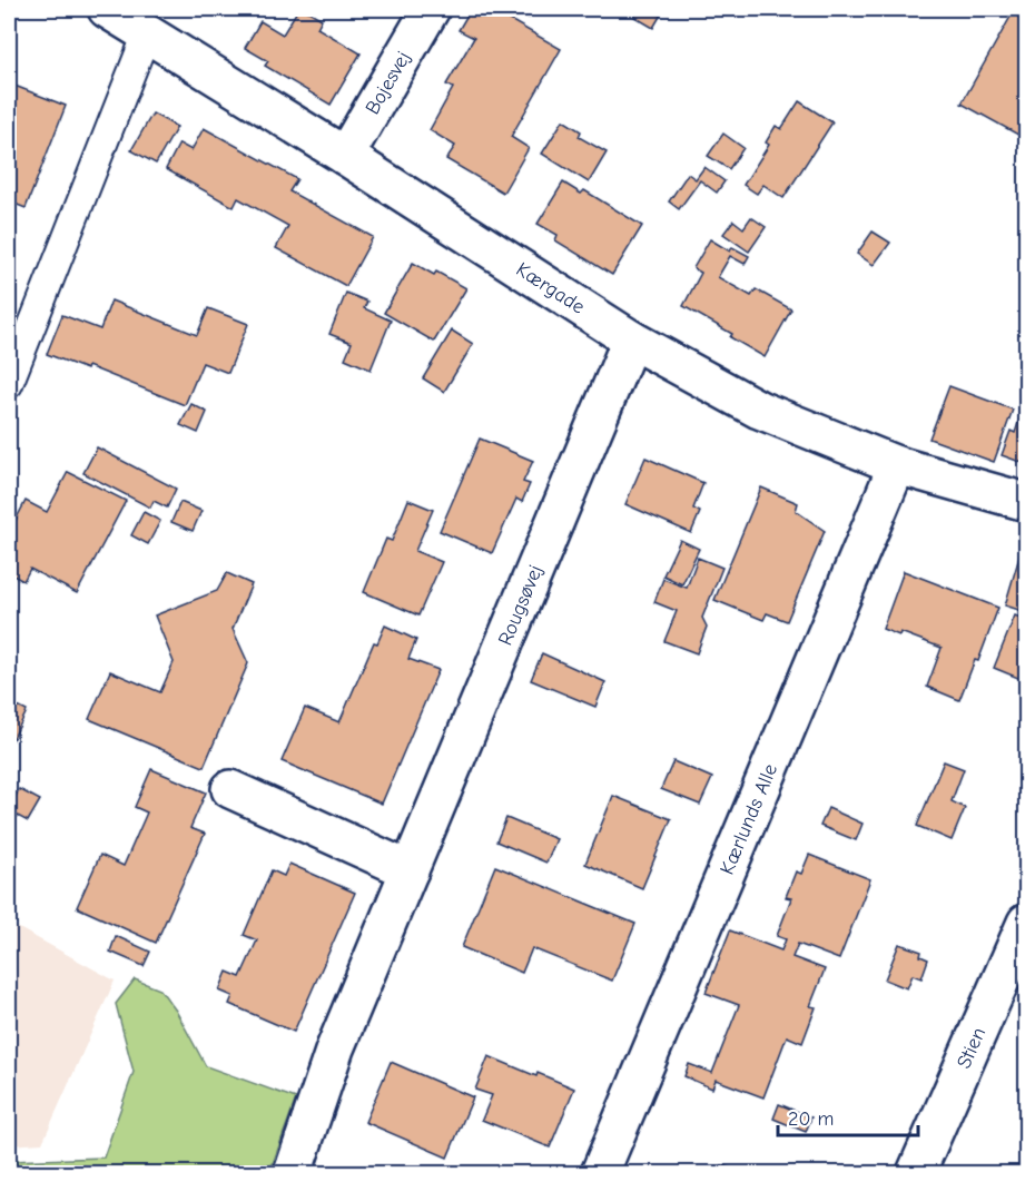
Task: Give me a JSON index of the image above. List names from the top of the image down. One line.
{"streets":{"street":["Bojesvej","Kærgade","Rougsøvej","Kærlunds Alle","Stien"]},"crossings":[["Bojesvej","Kærgade"],["Kærgade","Rougsøvej"],["Kærgade","Kærlunds Alle"]],"scale_bar":"20 m"}
